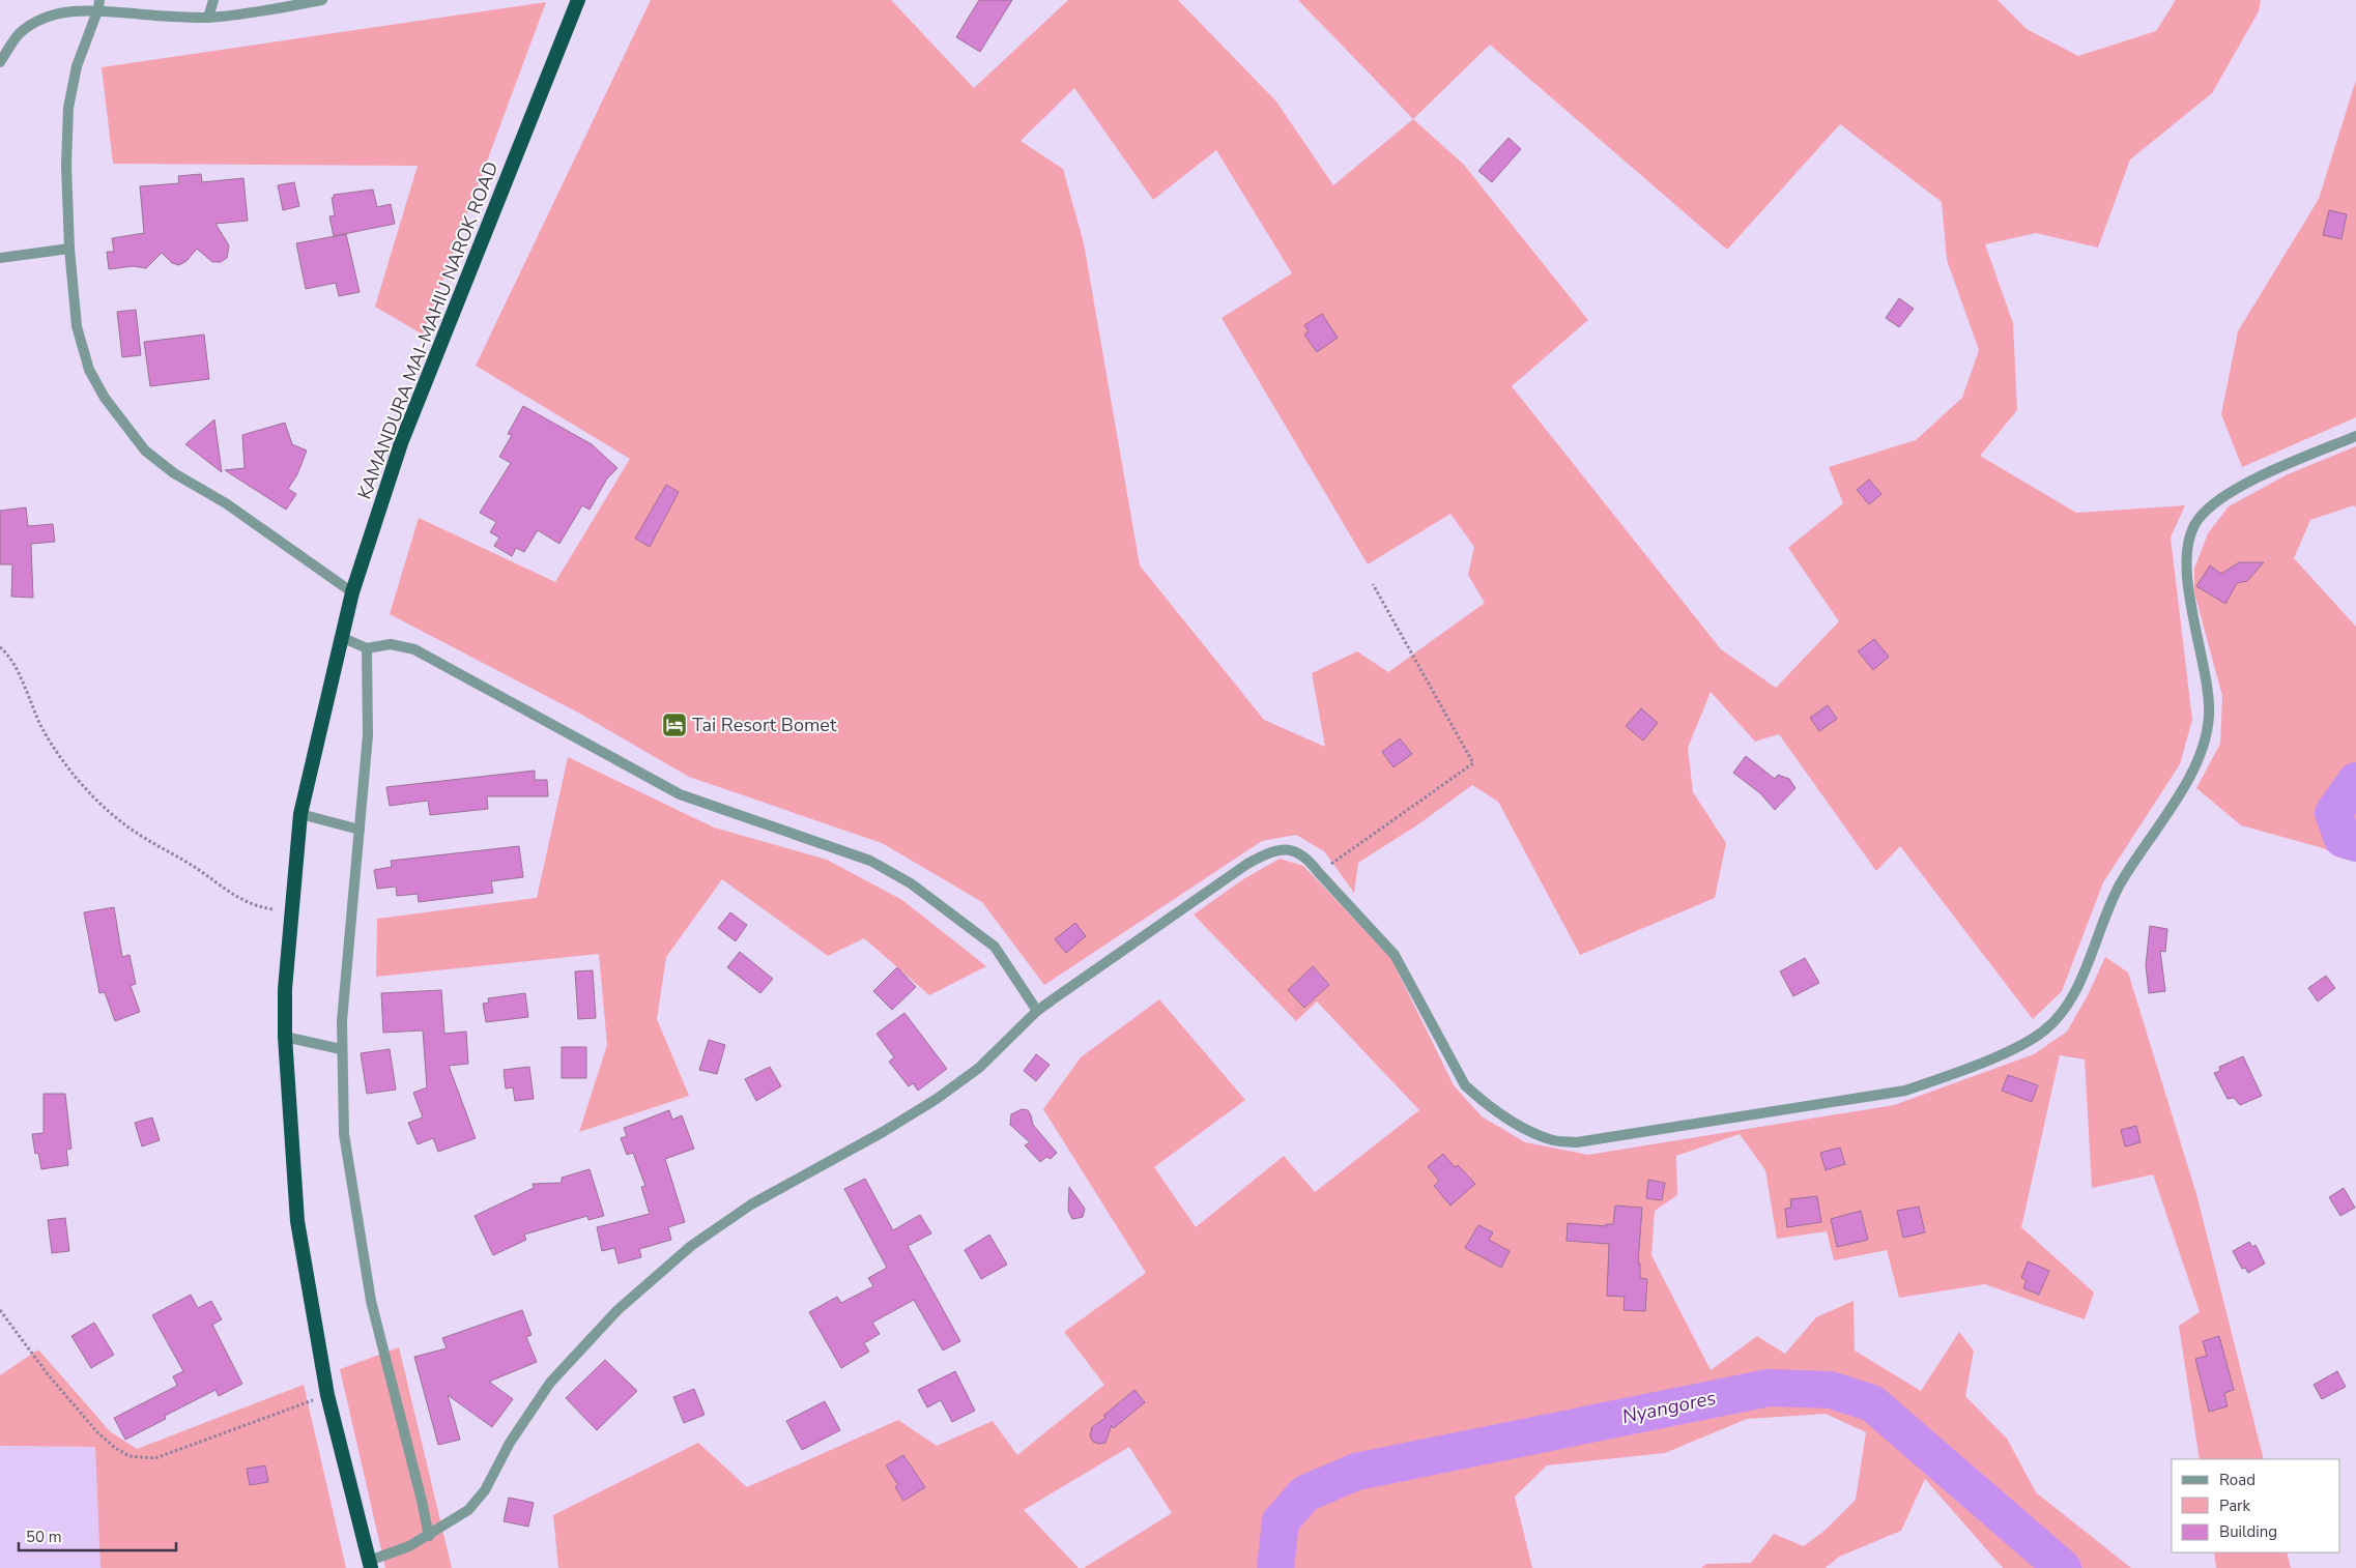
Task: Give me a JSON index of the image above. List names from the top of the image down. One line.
{"streets":{"highway":["KAMANDURA MAI-MAHIU NAROK ROAD"]},"water":["Nyangores"],"places":{"hotel":["Tai Resort Bomet"]},"legend":["Road","Park","Building"],"scale_bar":"50 m"}
